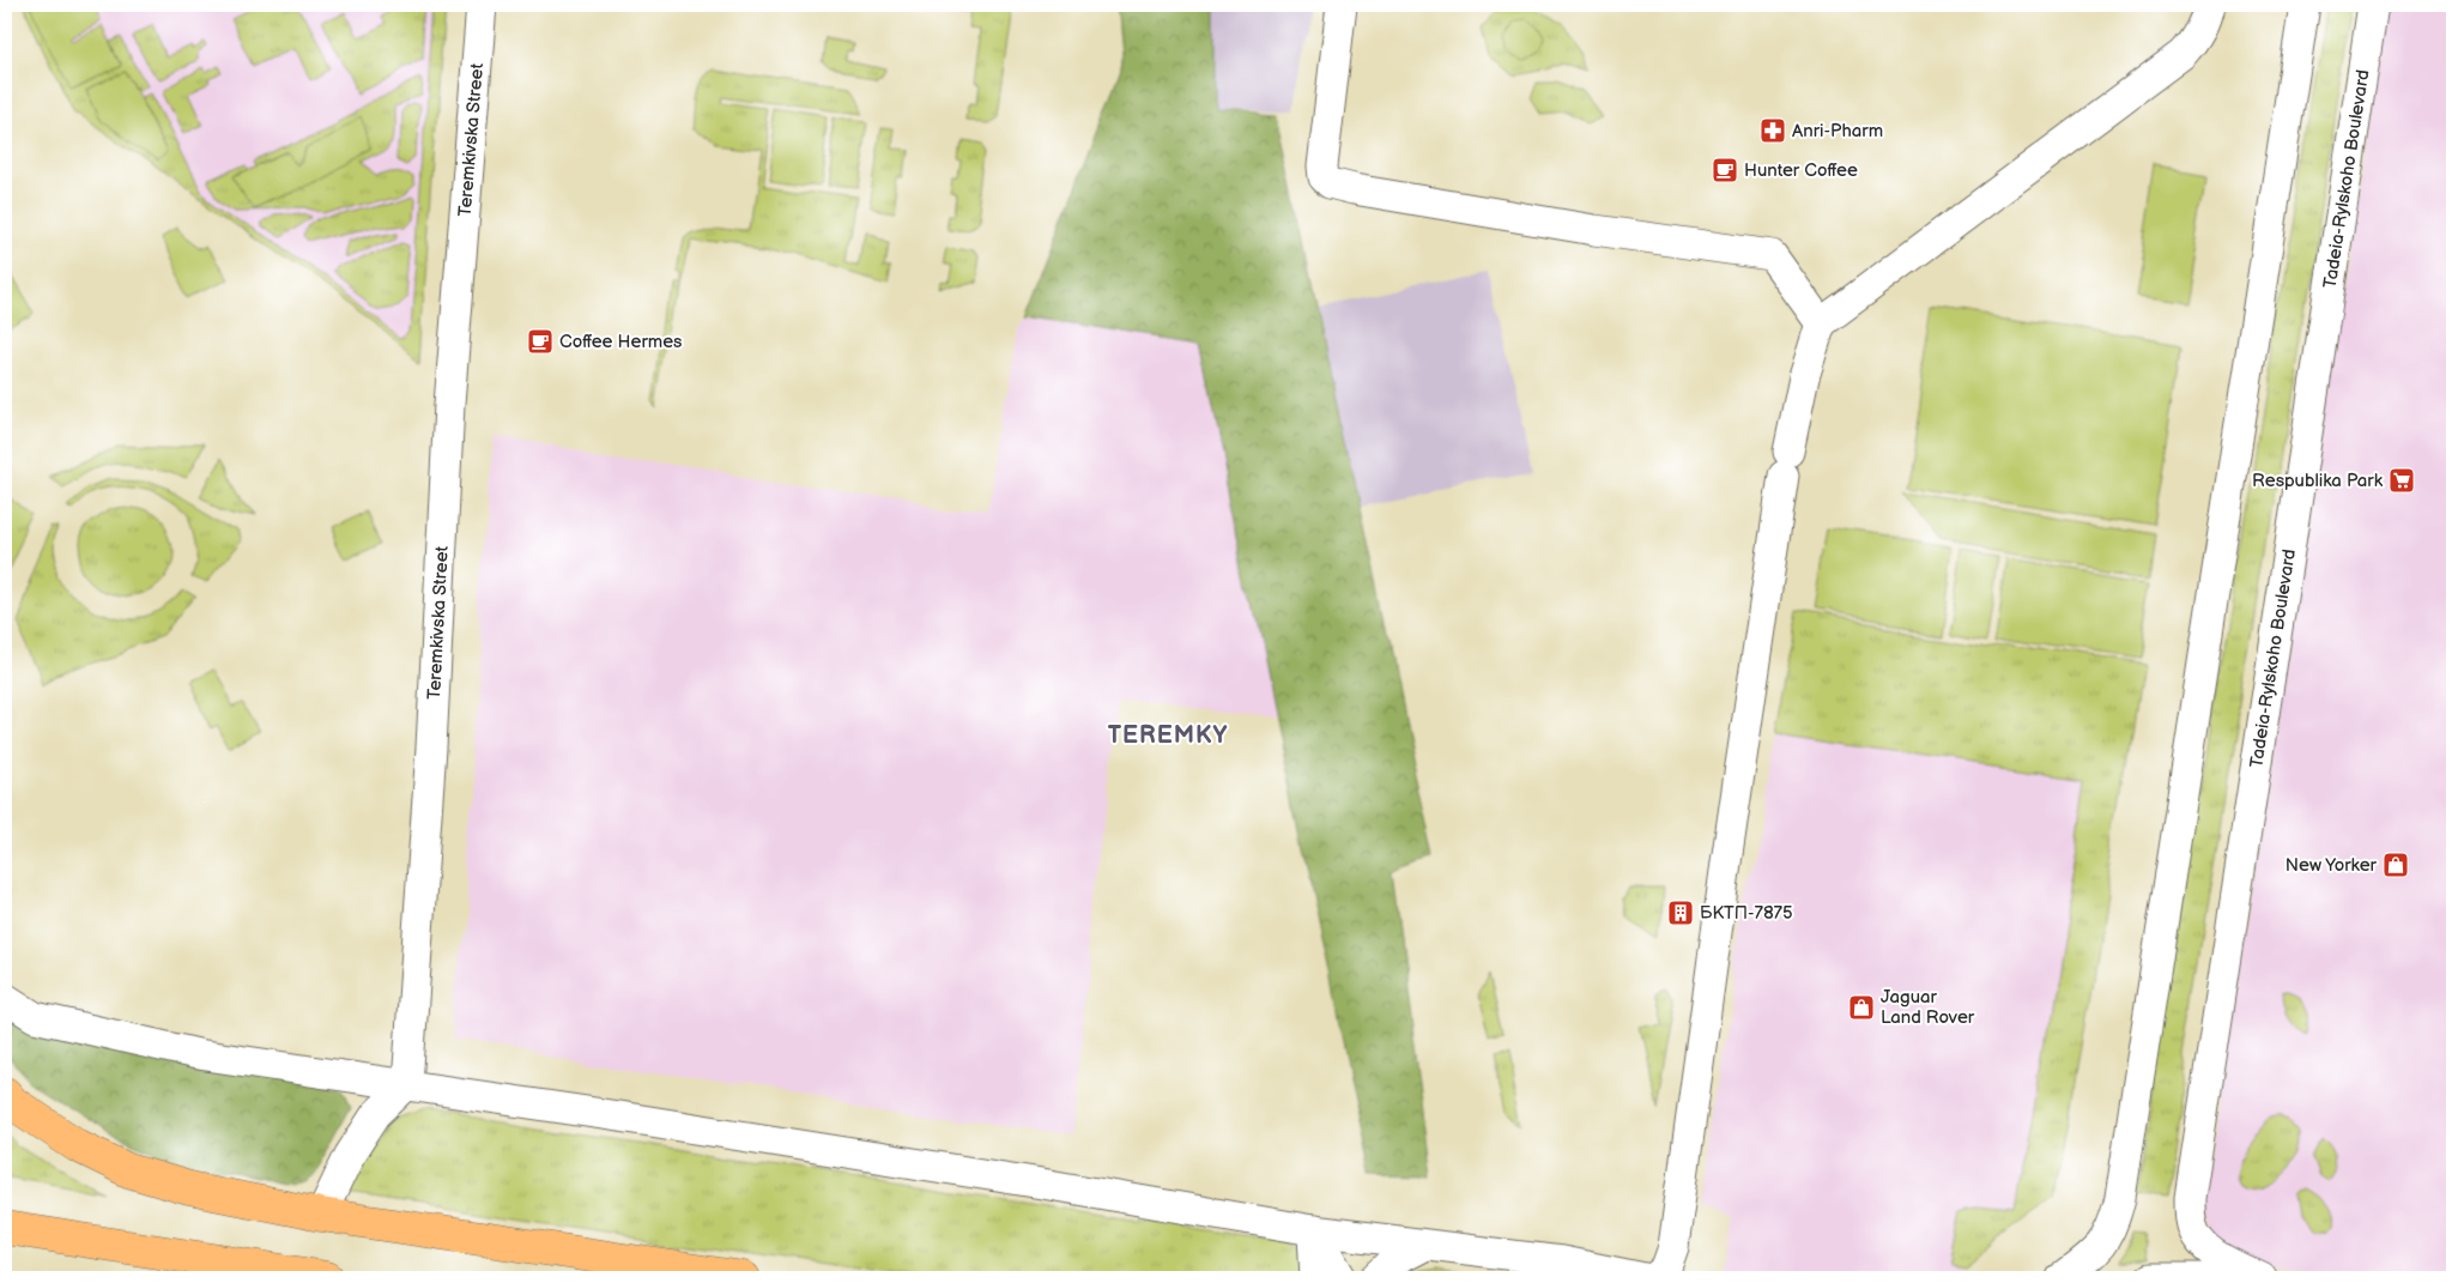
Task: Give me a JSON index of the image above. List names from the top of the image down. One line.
{"streets":{"street":["Teremkivska Street","Tadeia-Rylskoho Boulevard"]},"districts":["TEREMKY"],"places":{"pharmacy":["Anri-Pharm"],"cafe":["Hunter Coffee","Coffee Hermes"],"supermarket":["Respublika Park"],"shop":["New Yorker","Jaguar Land Rover"],"building":["БКТП-7875"]}}
